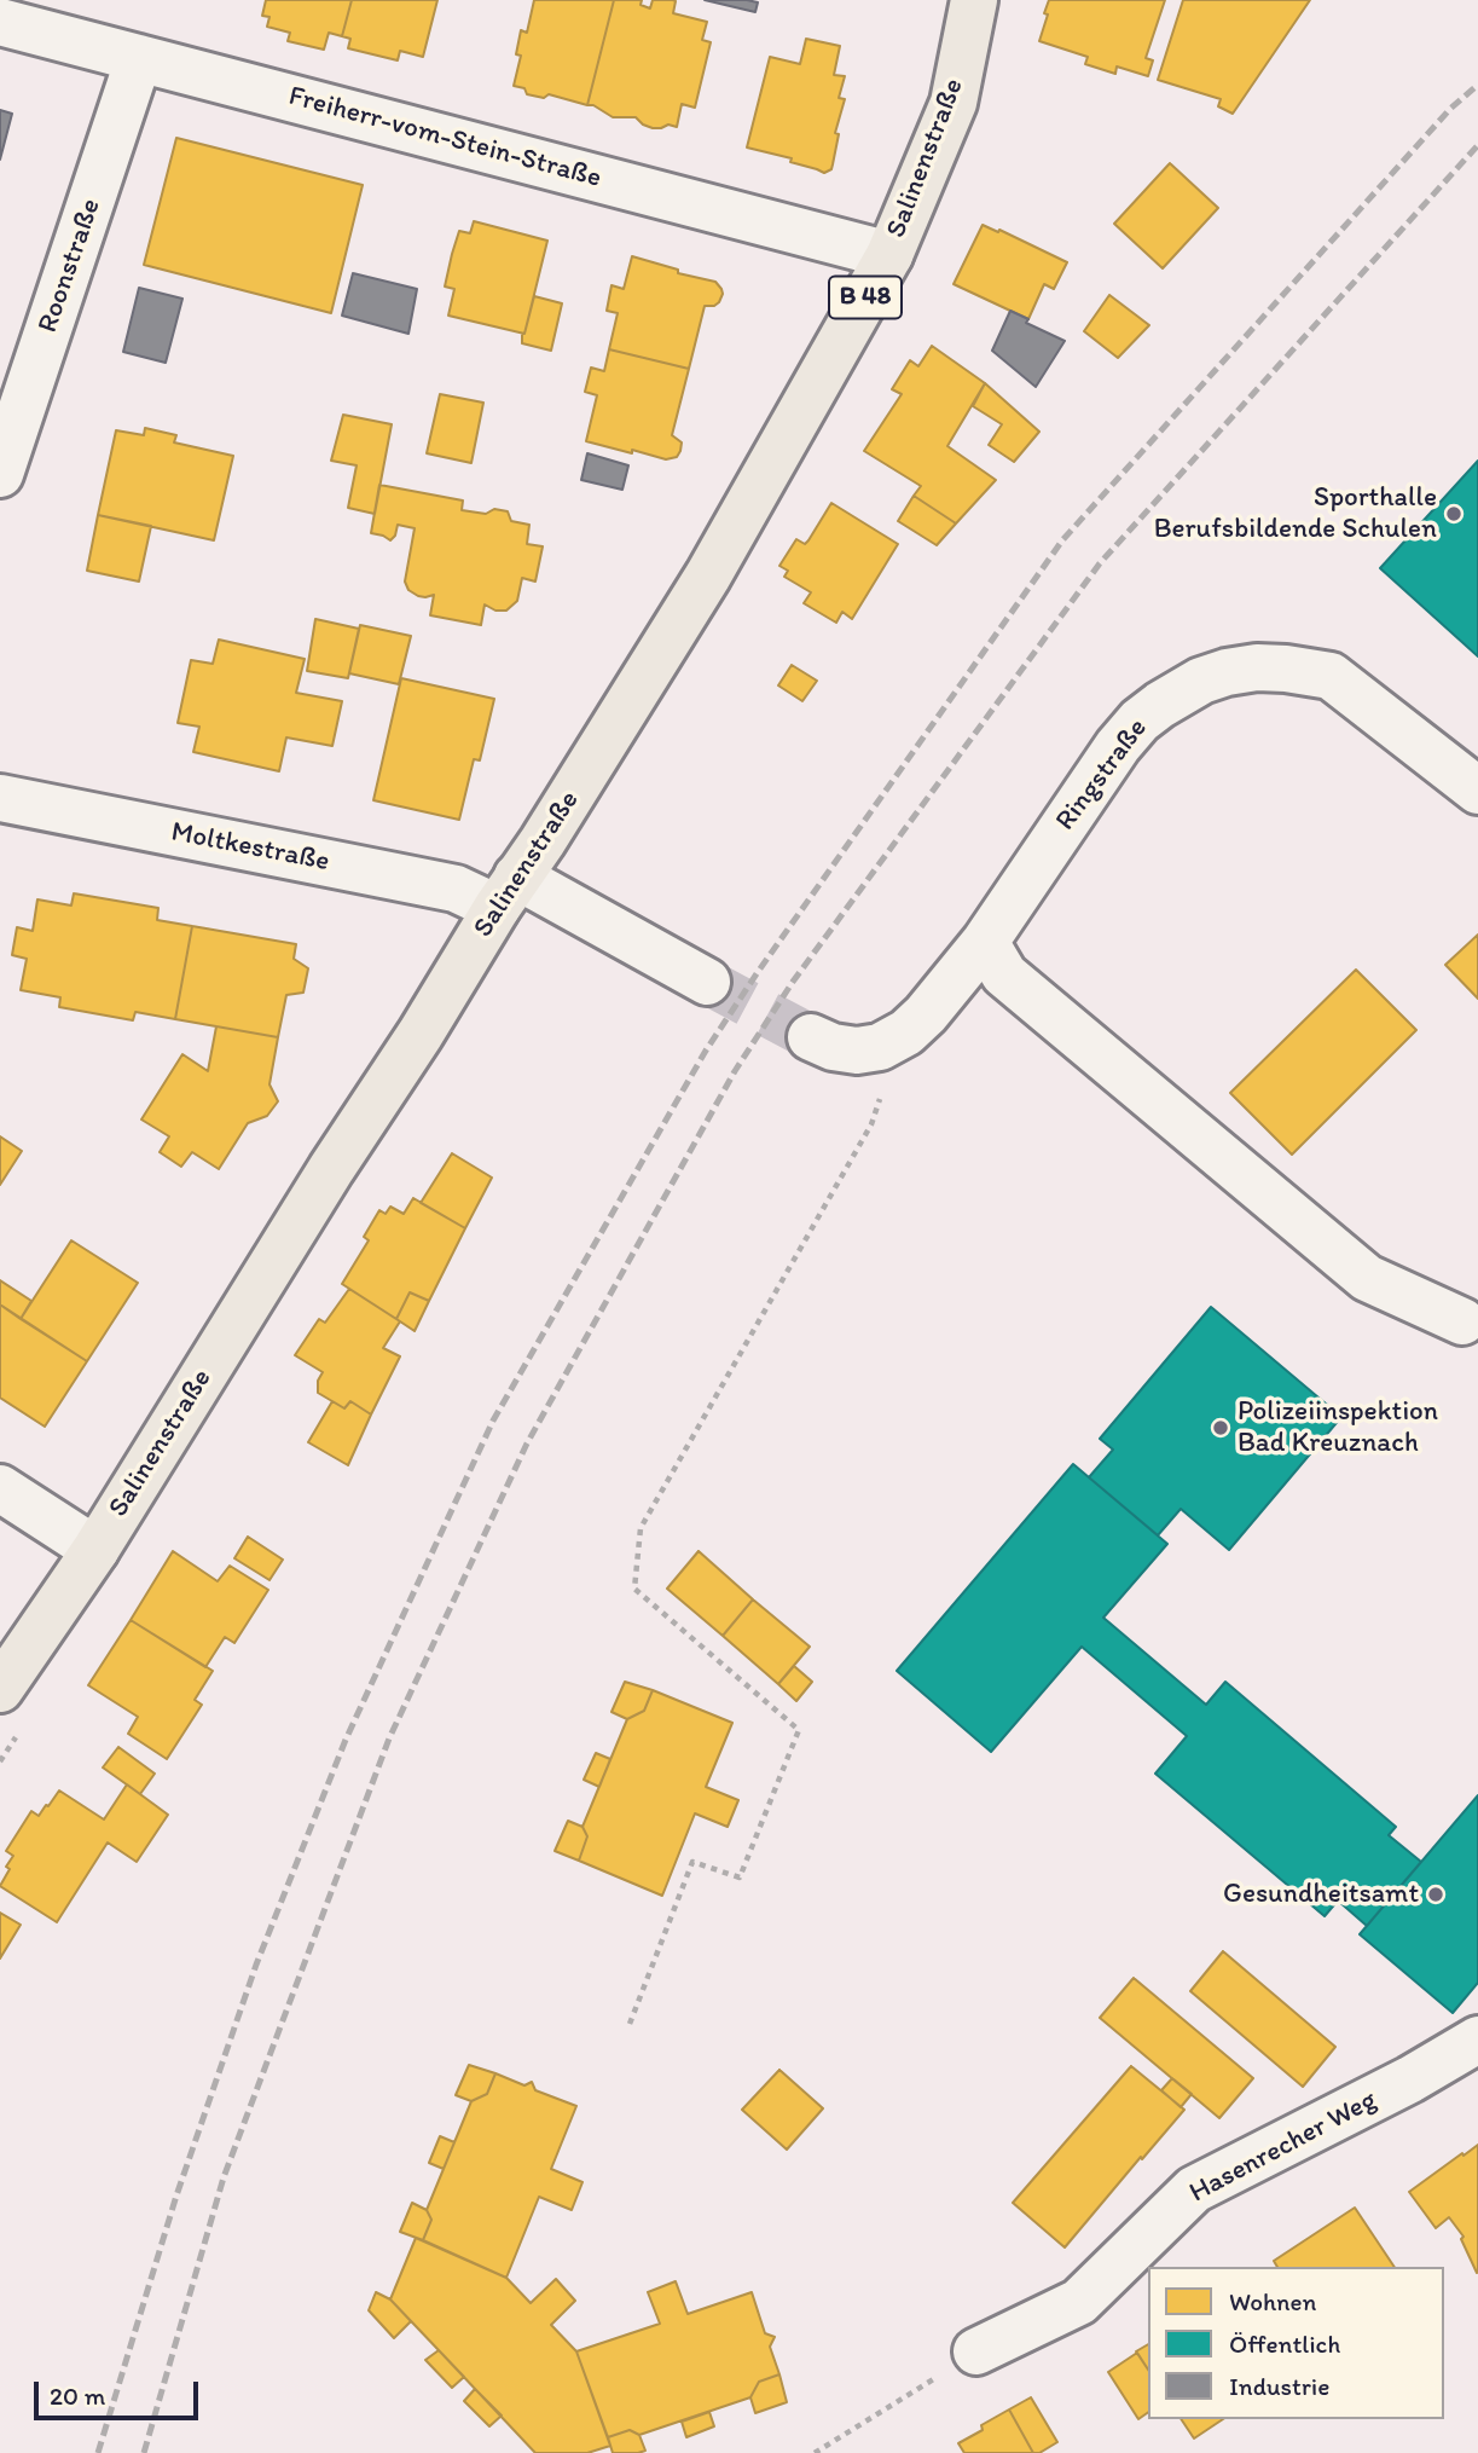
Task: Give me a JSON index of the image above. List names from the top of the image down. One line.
{"streets":{"main road":["Salinenstraße","B 48"],"street":["Freiherr-vom-Stein-Straße","Roonstraße","Ringstraße","Moltkestraße","Hasenrecher Weg"]},"crossings":[["Freiherr-vom-Stein-Straße","Salinenstraße"],["Freiherr-vom-Stein-Straße","Roonstraße"],["Salinenstraße","Moltkestraße"]],"places":["Sporthalle Berufsbildende Schulen","Polizeiinspektion Bad Kreuznach","Gesundheitsamt"],"legend":["Wohnen","Öffentlich","Industrie"],"scale_bar":"20 m"}
